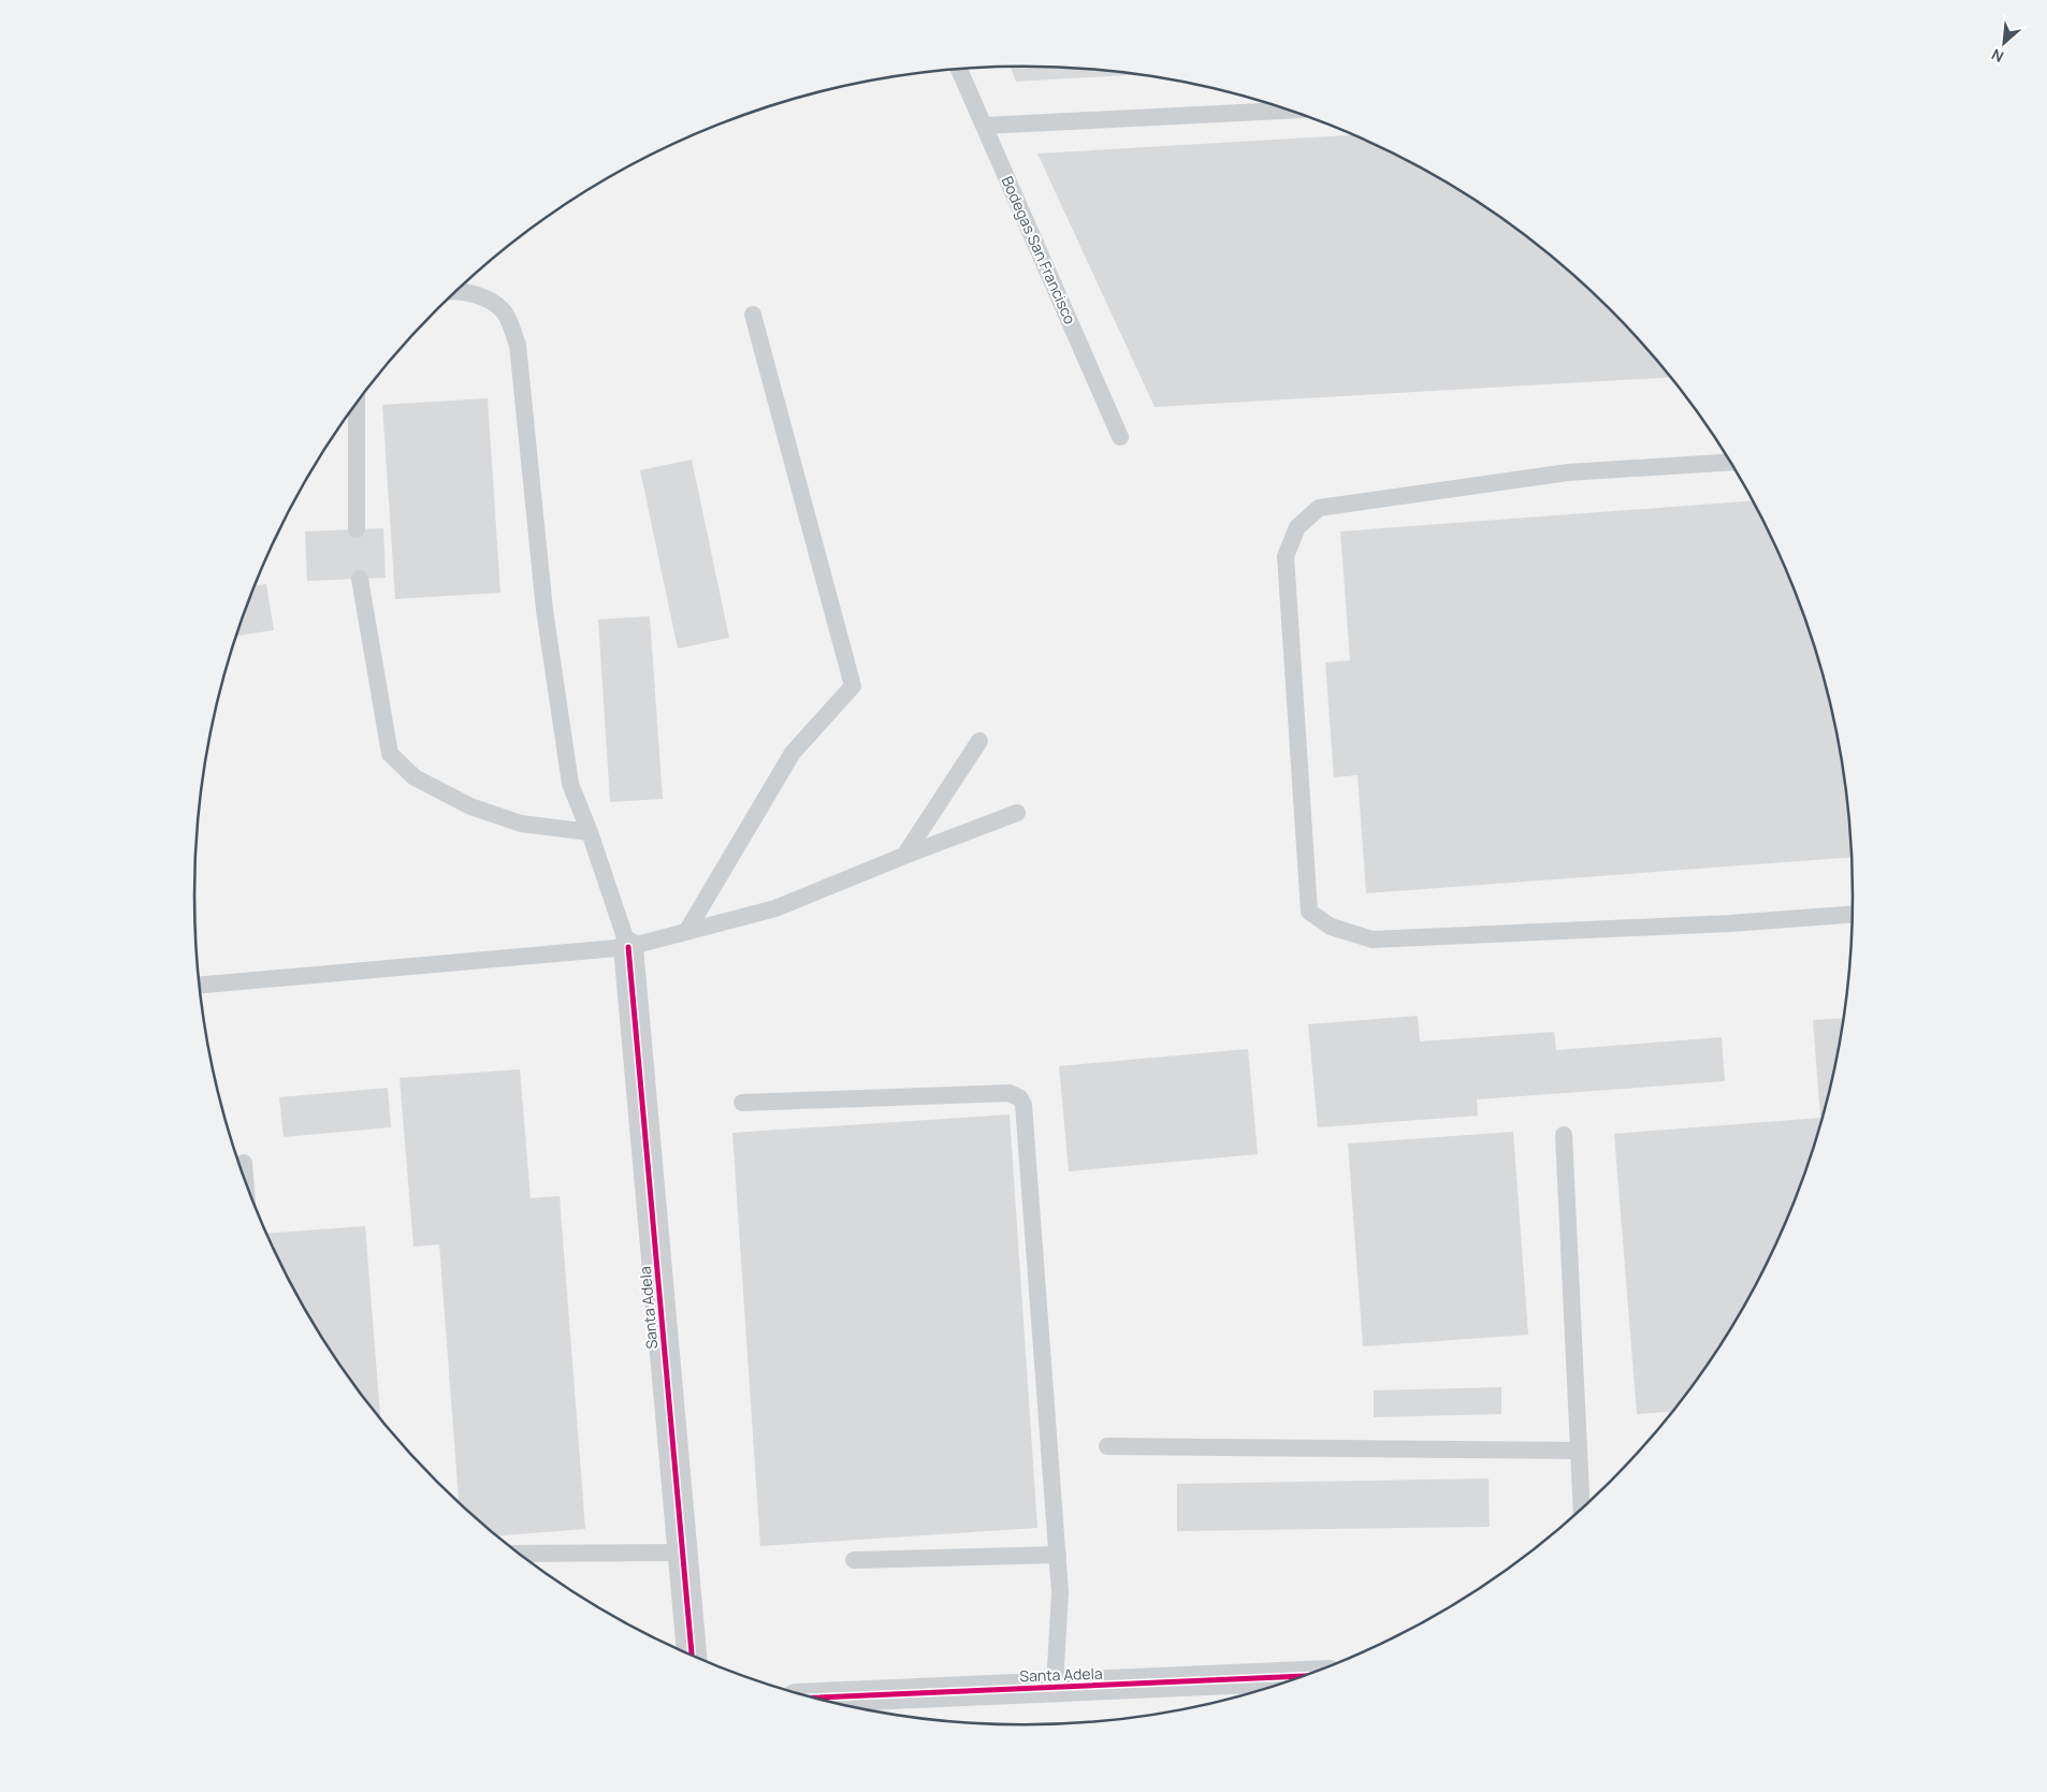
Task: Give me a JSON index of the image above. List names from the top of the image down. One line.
{"streets":{"street":["Santa Adela"],"lane":["Bodegas San Francisco"]},"north":"bottom left"}
